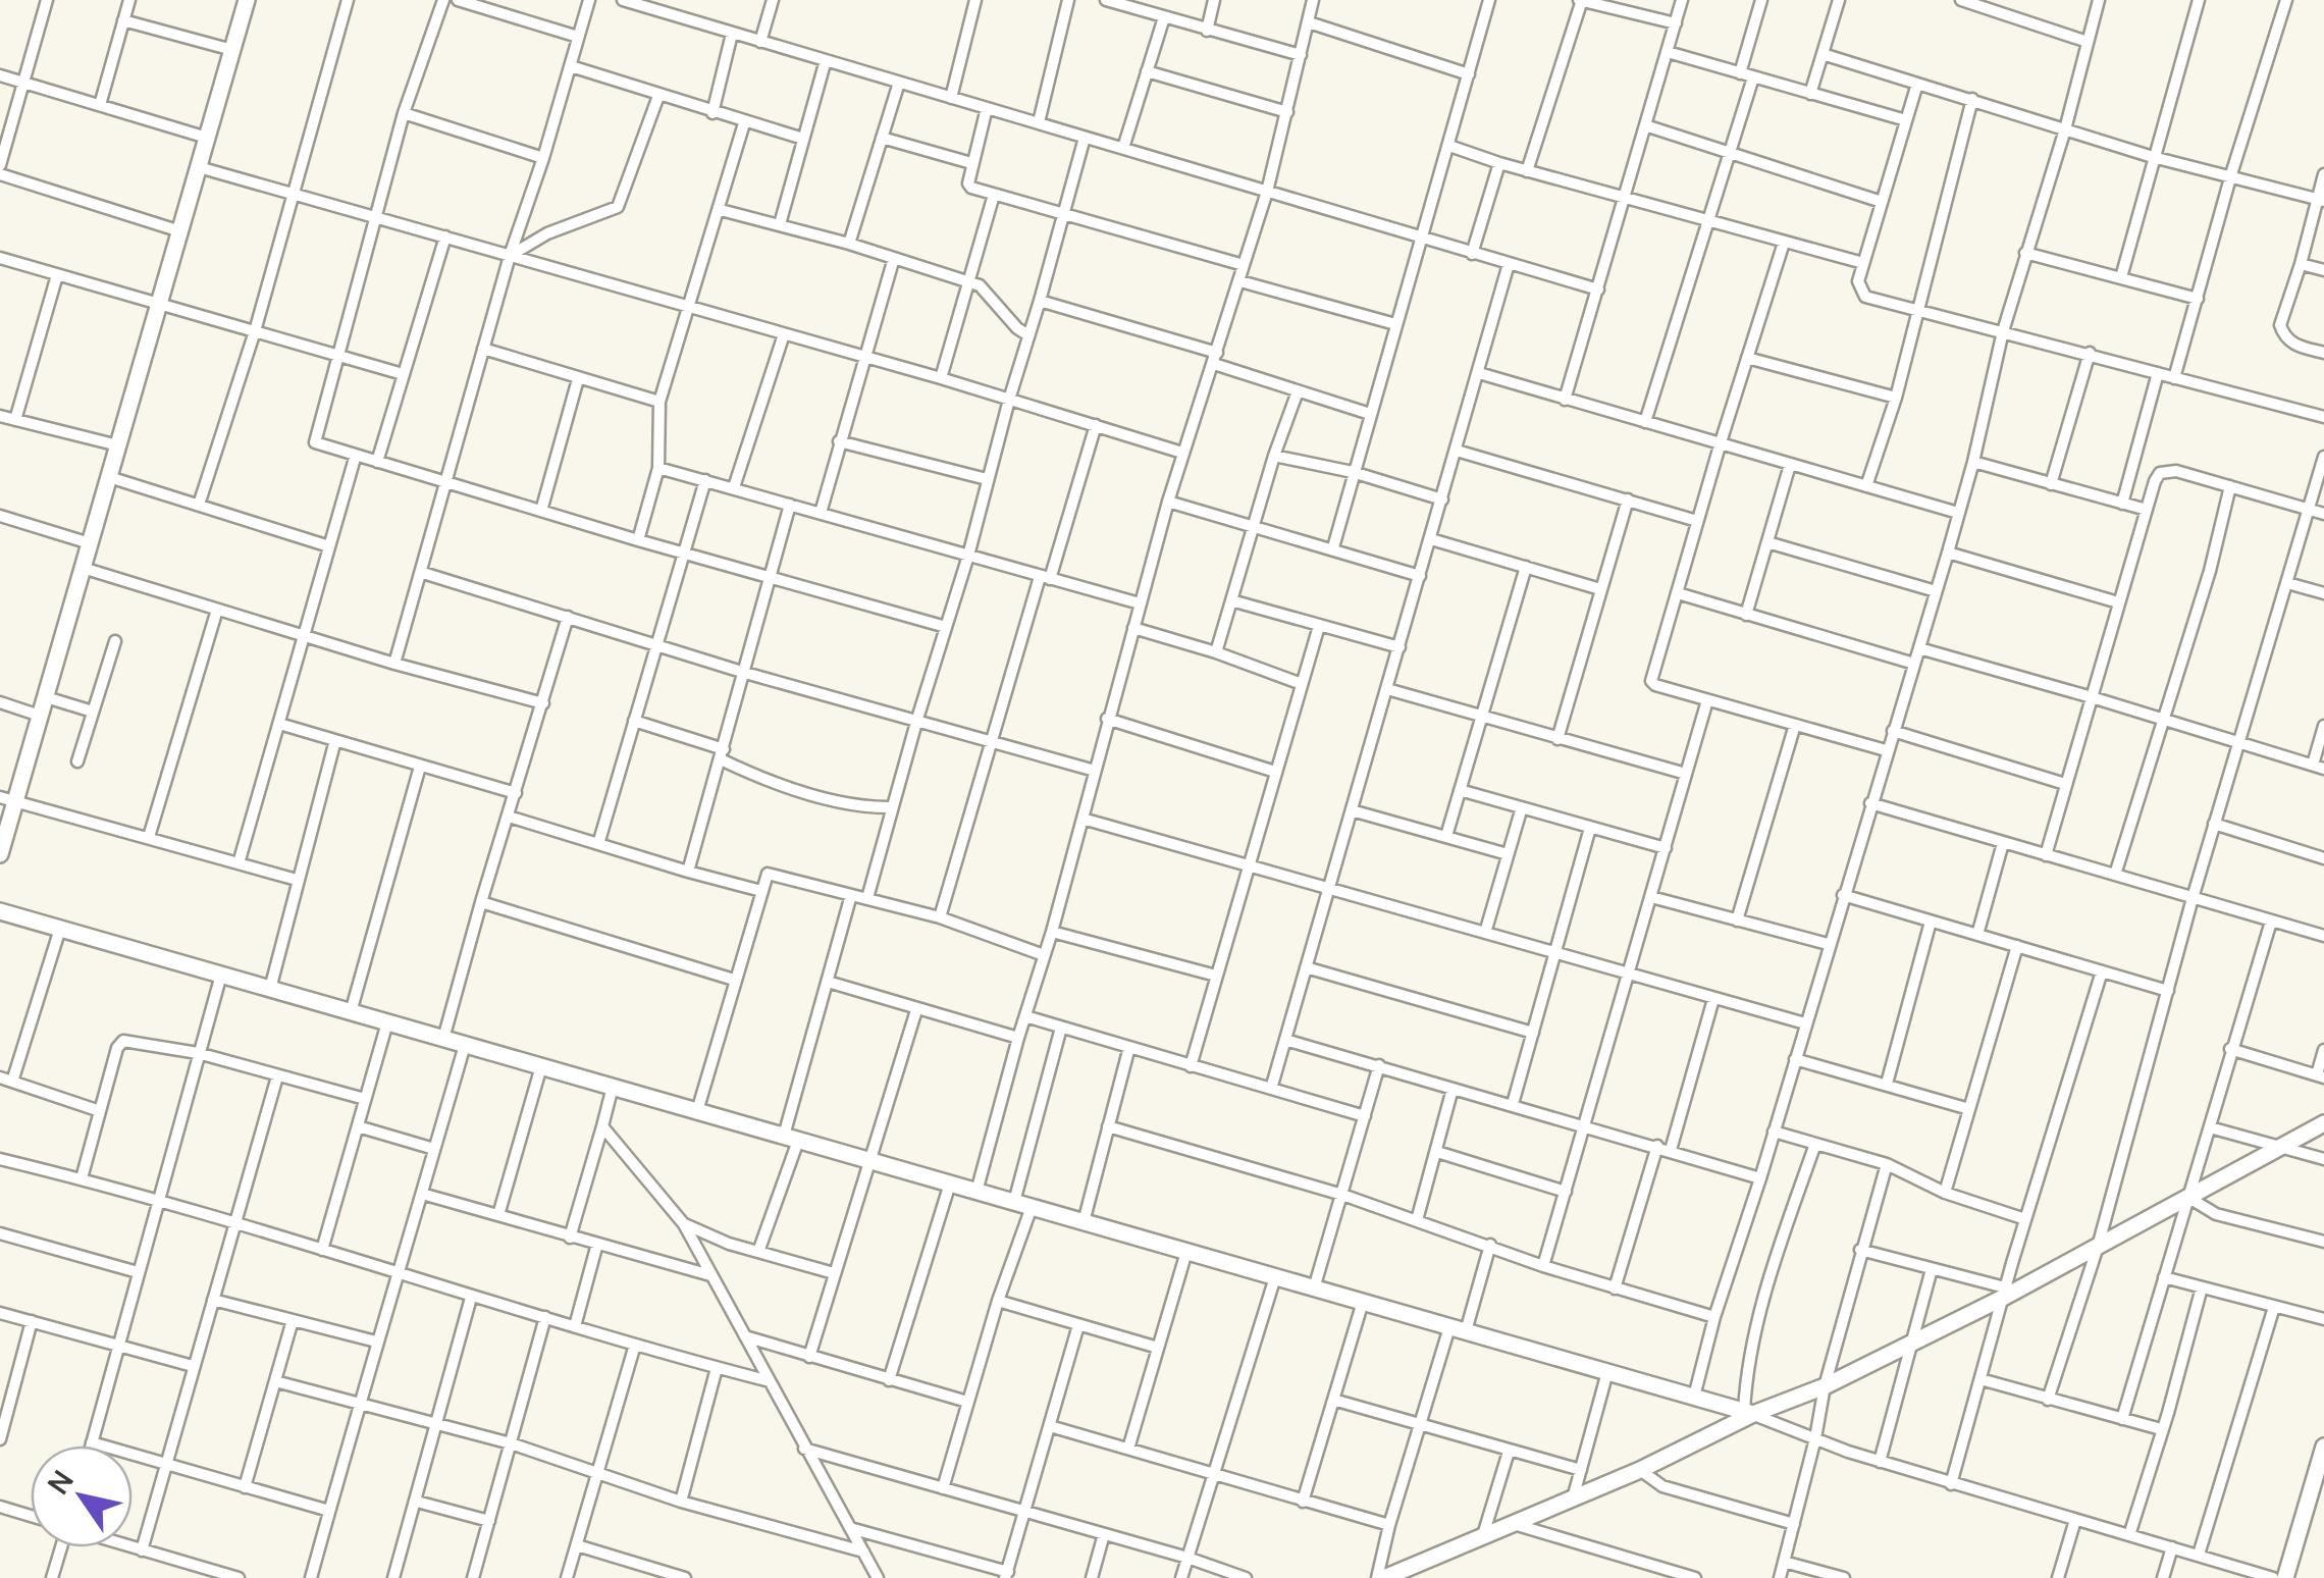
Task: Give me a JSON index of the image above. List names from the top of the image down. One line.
{"north":"top left"}
